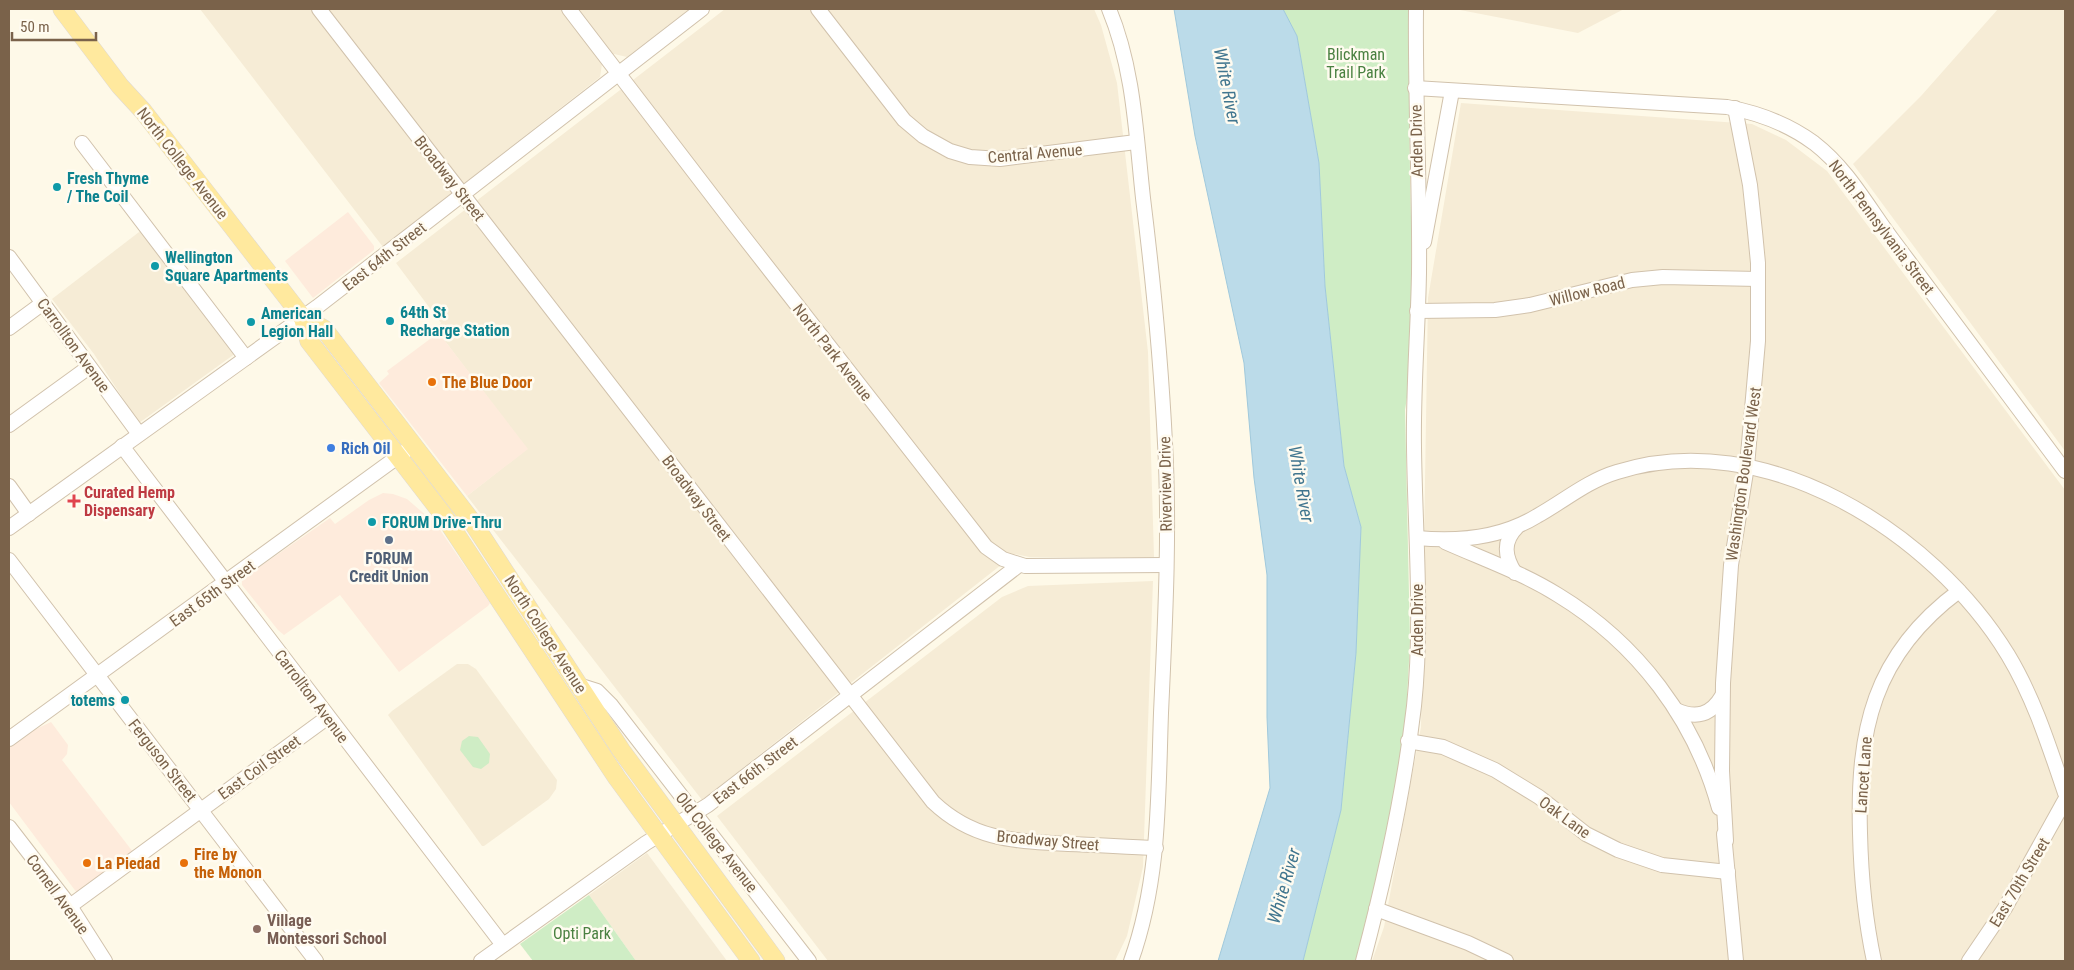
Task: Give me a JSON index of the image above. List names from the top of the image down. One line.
{"streets":{"main road":["North College Avenue"],"street":["Arden Drive","Central Avenue","Broadway Street","North Pennsylvania Street","East 64th Street","Willow Road","Carrollton Avenue","North Park Avenue","Washington Boulevard West","Riverview Drive","East 65th Street","Ferguson Street","East Coil Street","East 66th Street","Lancet Lane","Oak Lane","Old College Avenue","East 70th Street","Cornell Avenue"]},"crossings":[["Arden Drive","North Pennsylvania Street"],["Arden Drive","Willow Road"],["Arden Drive","Oak Lane"],["Central Avenue","Riverview Drive"],["North College Avenue","East 64th Street"],["North College Avenue","East 65th Street"],["North College Avenue","East 66th Street"],["North College Avenue","Old College Avenue"],["Broadway Street","East 64th Street"],["Broadway Street","Riverview Drive"],["Broadway Street","East 66th Street"],["North Pennsylvania Street","Washington Boulevard West"],["East 64th Street","Carrollton Avenue"],["East 64th Street","North Park Avenue"],["Willow Road","Washington Boulevard West"],["Carrollton Avenue","East 65th Street"],["Carrollton Avenue","East Coil Street"],["Carrollton Avenue","East 66th Street"],["North Park Avenue","Riverview Drive"],["North Park Avenue","East 66th Street"],["East 65th Street","Ferguson Street"],["Ferguson Street","East Coil Street"],["East Coil Street","Cornell Avenue"],["East 66th Street","Old College Avenue"]],"water":["White River"],"parks":["Blickman Trail Park","Opti Park"],"places":{"other":["Fresh Thyme / The Coil","Wellington Square Apartments","64th St Recharge Station","American Legion Hall","The Blue Door","Rich Oil","FORUM Drive-Thru","FORUM Credit Union","totems","La Piedad","Fire by the Monon","Village Montessori School"],"health":["Curated Hemp Dispensary"]},"scale_bar":"50 m"}
